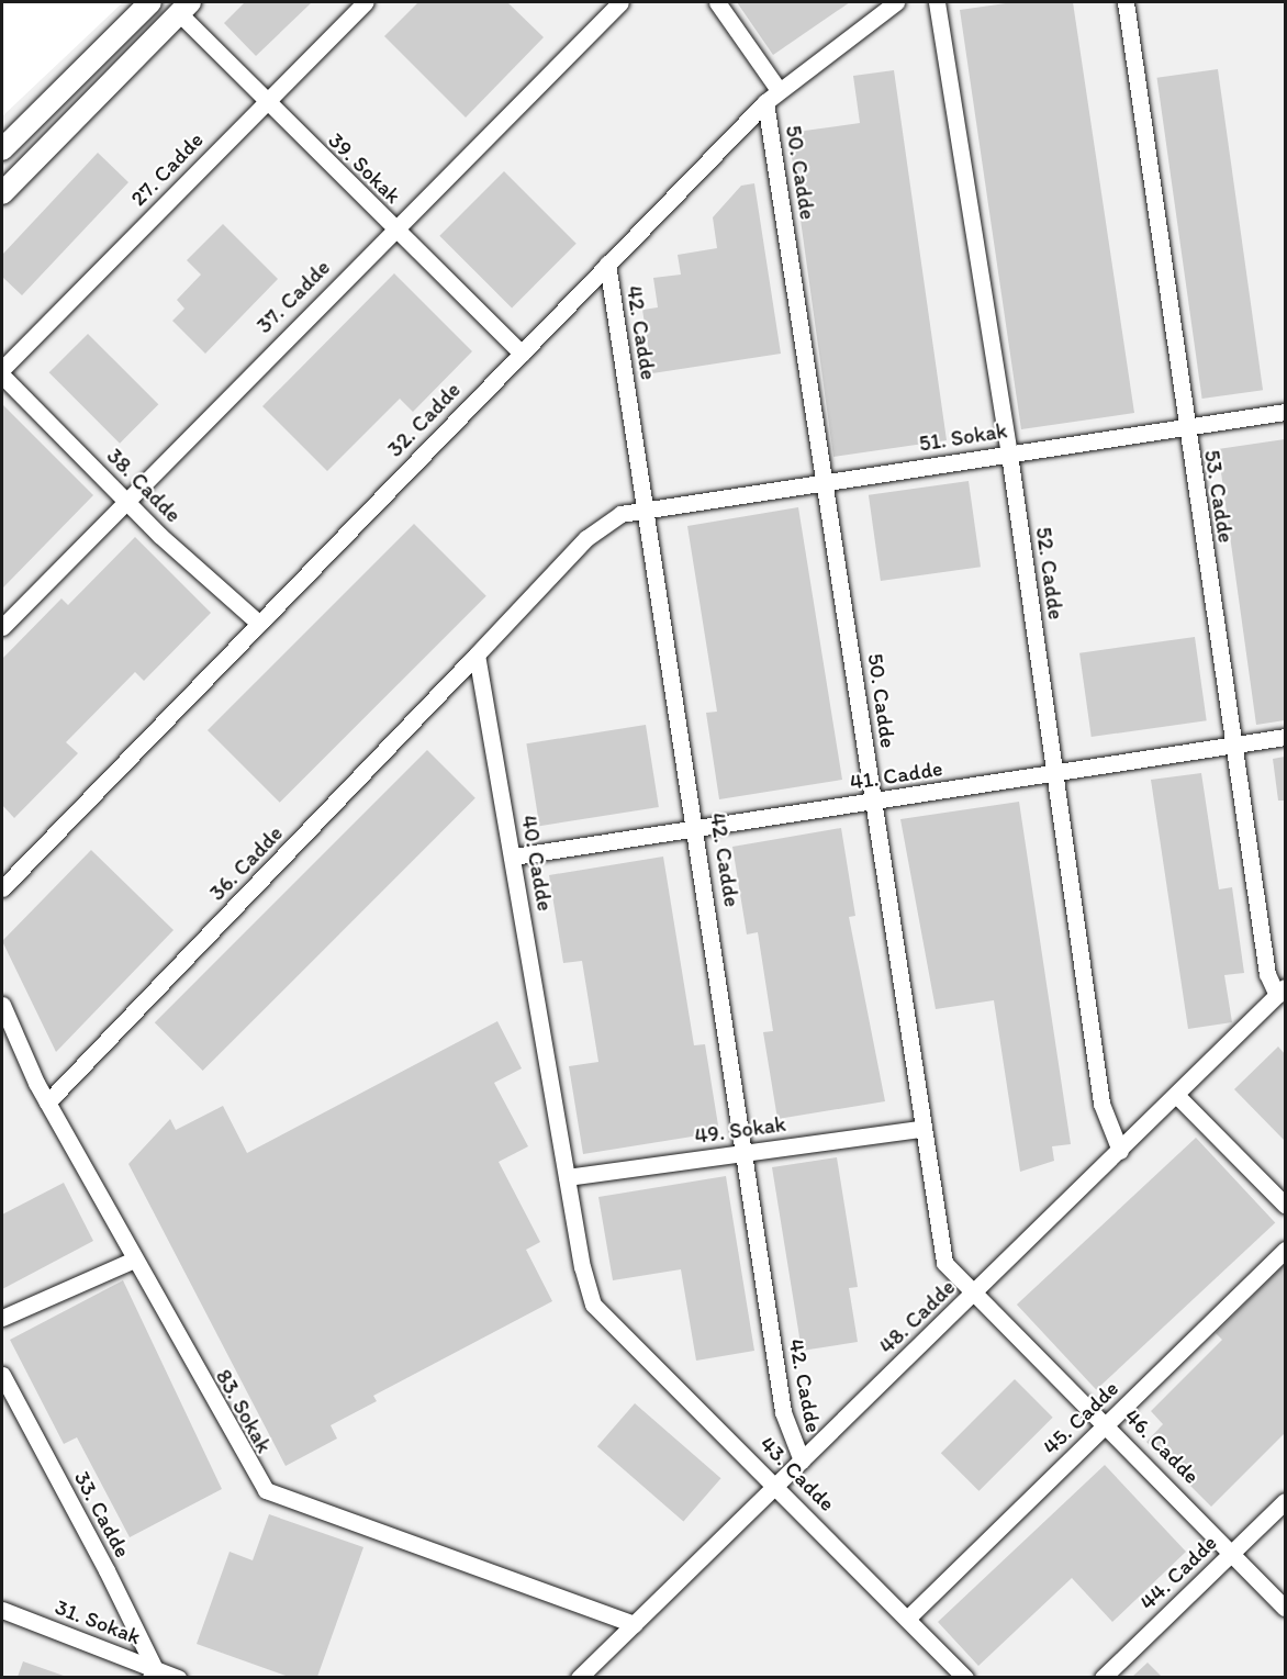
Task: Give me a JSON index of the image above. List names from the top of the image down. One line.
{"streets":{"street":["39. Sokak","27. Cadde","50. Cadde","37. Cadde","42. Cadde","32. Cadde","51. Sokak","38. Cadde","53. Cadde","52. Cadde","41. Cadde","36. Cadde","40. Cadde","49. Sokak","48. Cadde","83. Sokak","45. Cadde","46. Cadde","43. Cadde","33. Cadde","44. Cadde","31. Sokak"]},"crossings":[["39. Sokak","27. Cadde"],["39. Sokak","37. Cadde"],["39. Sokak","32. Cadde"],["50. Cadde","32. Cadde"],["50. Cadde","51. Sokak"],["50. Cadde","41. Cadde"],["50. Cadde","49. Sokak"],["50. Cadde","48. Cadde"],["50. Cadde","46. Cadde"],["37. Cadde","38. Cadde"],["42. Cadde","32. Cadde"],["42. Cadde","51. Sokak"],["42. Cadde","41. Cadde"],["42. Cadde","49. Sokak"],["42. Cadde","48. Cadde"],["32. Cadde","38. Cadde"],["51. Sokak","53. Cadde"],["51. Sokak","52. Cadde"],["53. Cadde","41. Cadde"],["53. Cadde","48. Cadde"],["52. Cadde","41. Cadde"],["52. Cadde","48. Cadde"],["41. Cadde","40. Cadde"],["36. Cadde","40. Cadde"],["36. Cadde","83. Sokak"],["40. Cadde","49. Sokak"],["40. Cadde","43. Cadde"],["48. Cadde","83. Sokak"],["48. Cadde","46. Cadde"],["48. Cadde","43. Cadde"],["45. Cadde","46. Cadde"],["45. Cadde","43. Cadde"],["46. Cadde","44. Cadde"],["33. Cadde","31. Sokak"]]}
